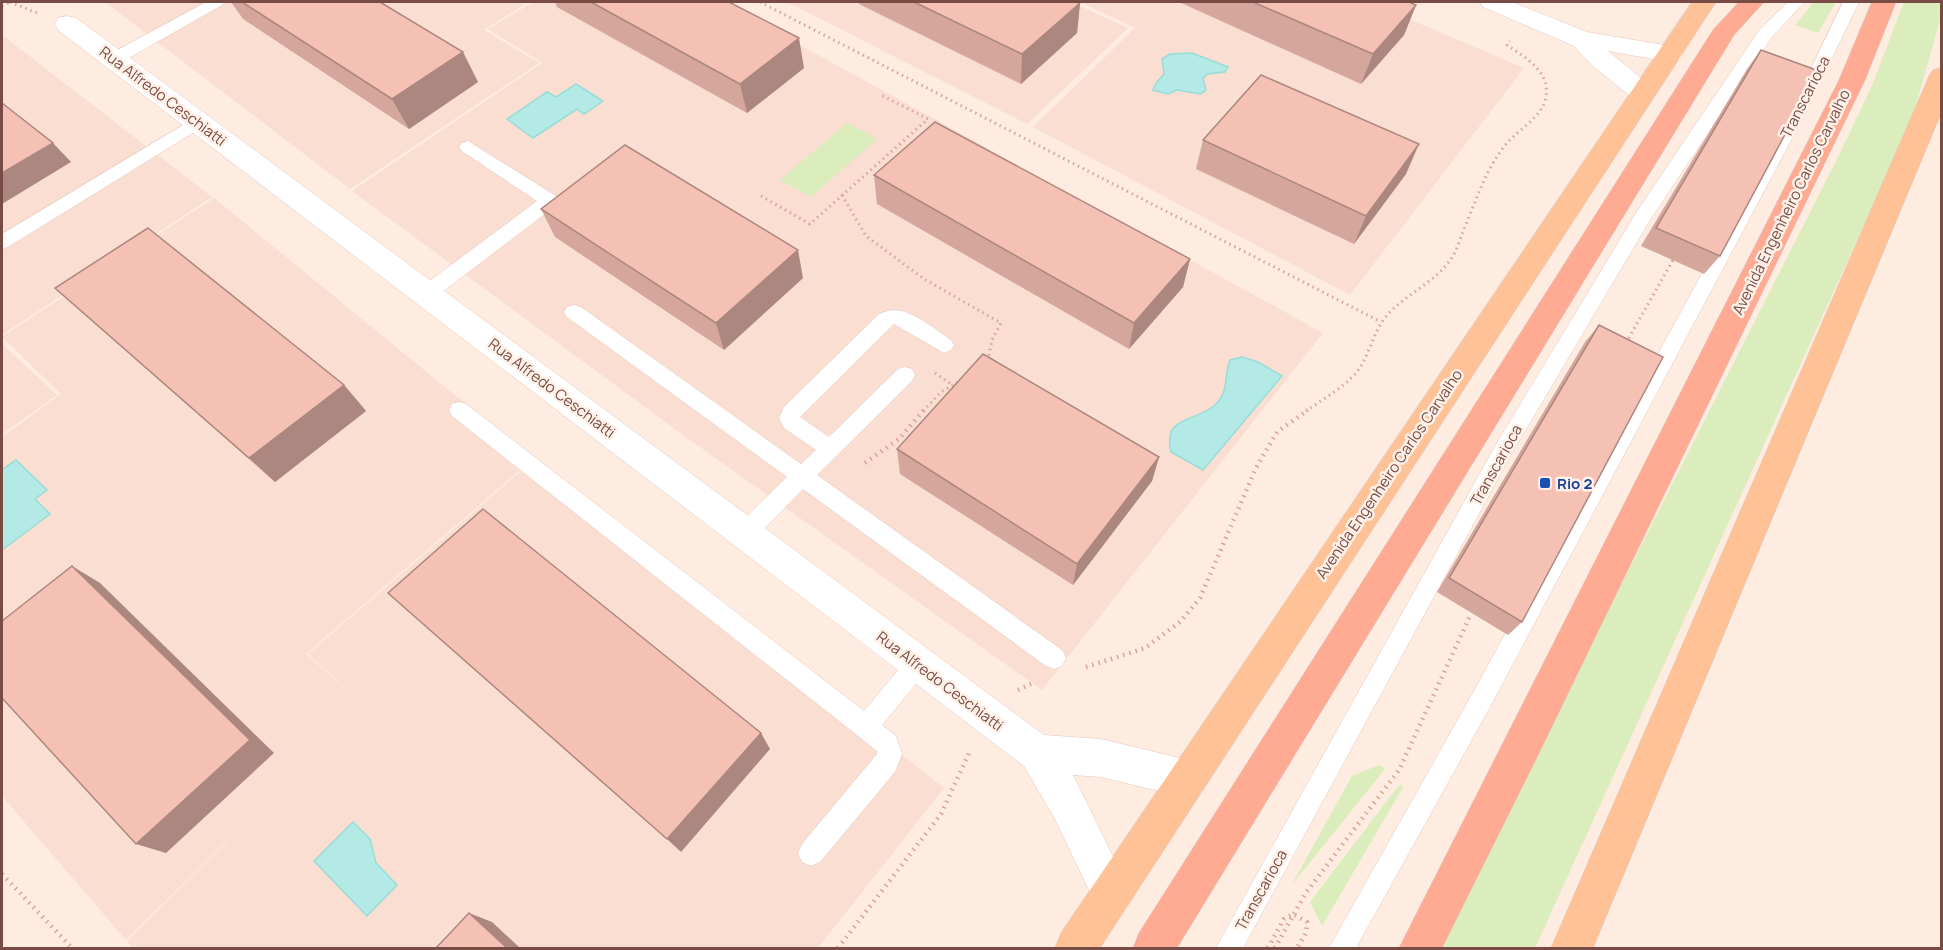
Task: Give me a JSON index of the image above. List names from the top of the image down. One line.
{"streets":{"highway":["Avenida Engenheiro Carlos Carvalho"],"street":["Rua Alfredo Ceschiatti"],"lane":["Transcarioca"]},"crossings":[["Rua Alfredo Ceschiatti","Avenida Engenheiro Carlos Carvalho"]],"places":{"transit":["Rio 2"]}}
